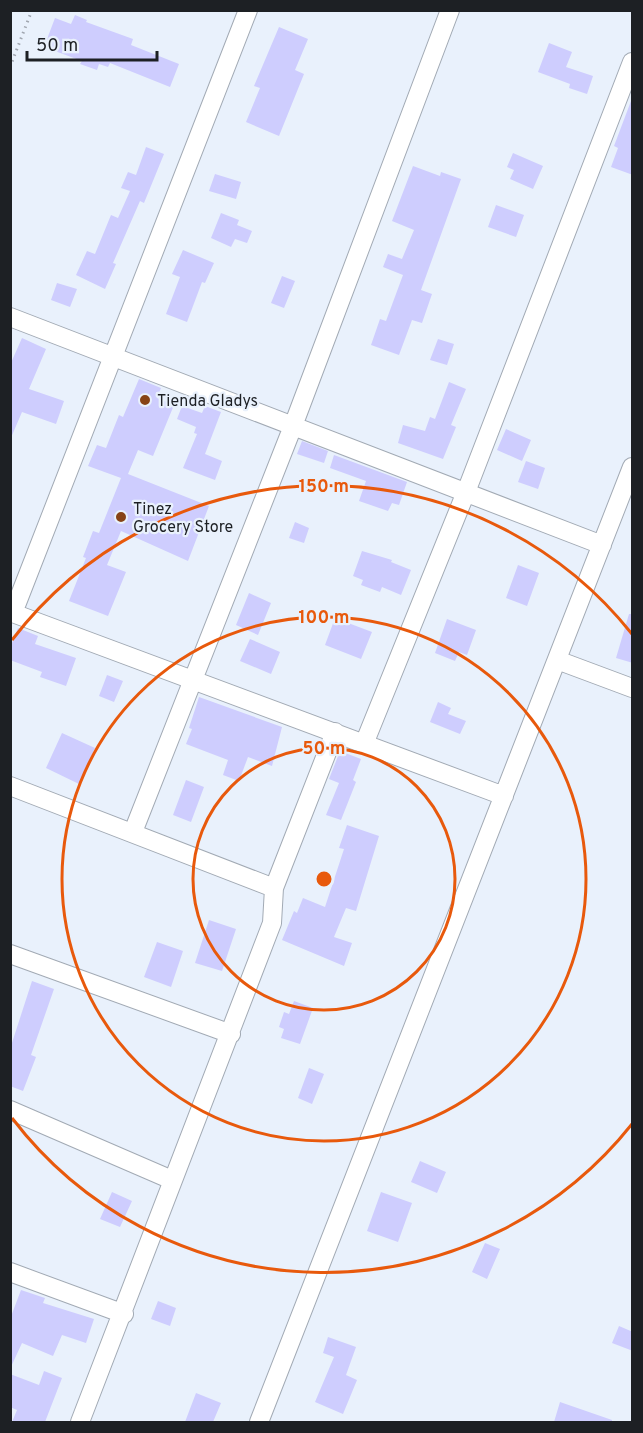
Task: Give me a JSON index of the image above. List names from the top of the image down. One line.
{"places":["Tienda Gladys","Tinez Grocery Store"],"scale_bar":"50 m","rings":["150 m","100 m","50 m"]}
